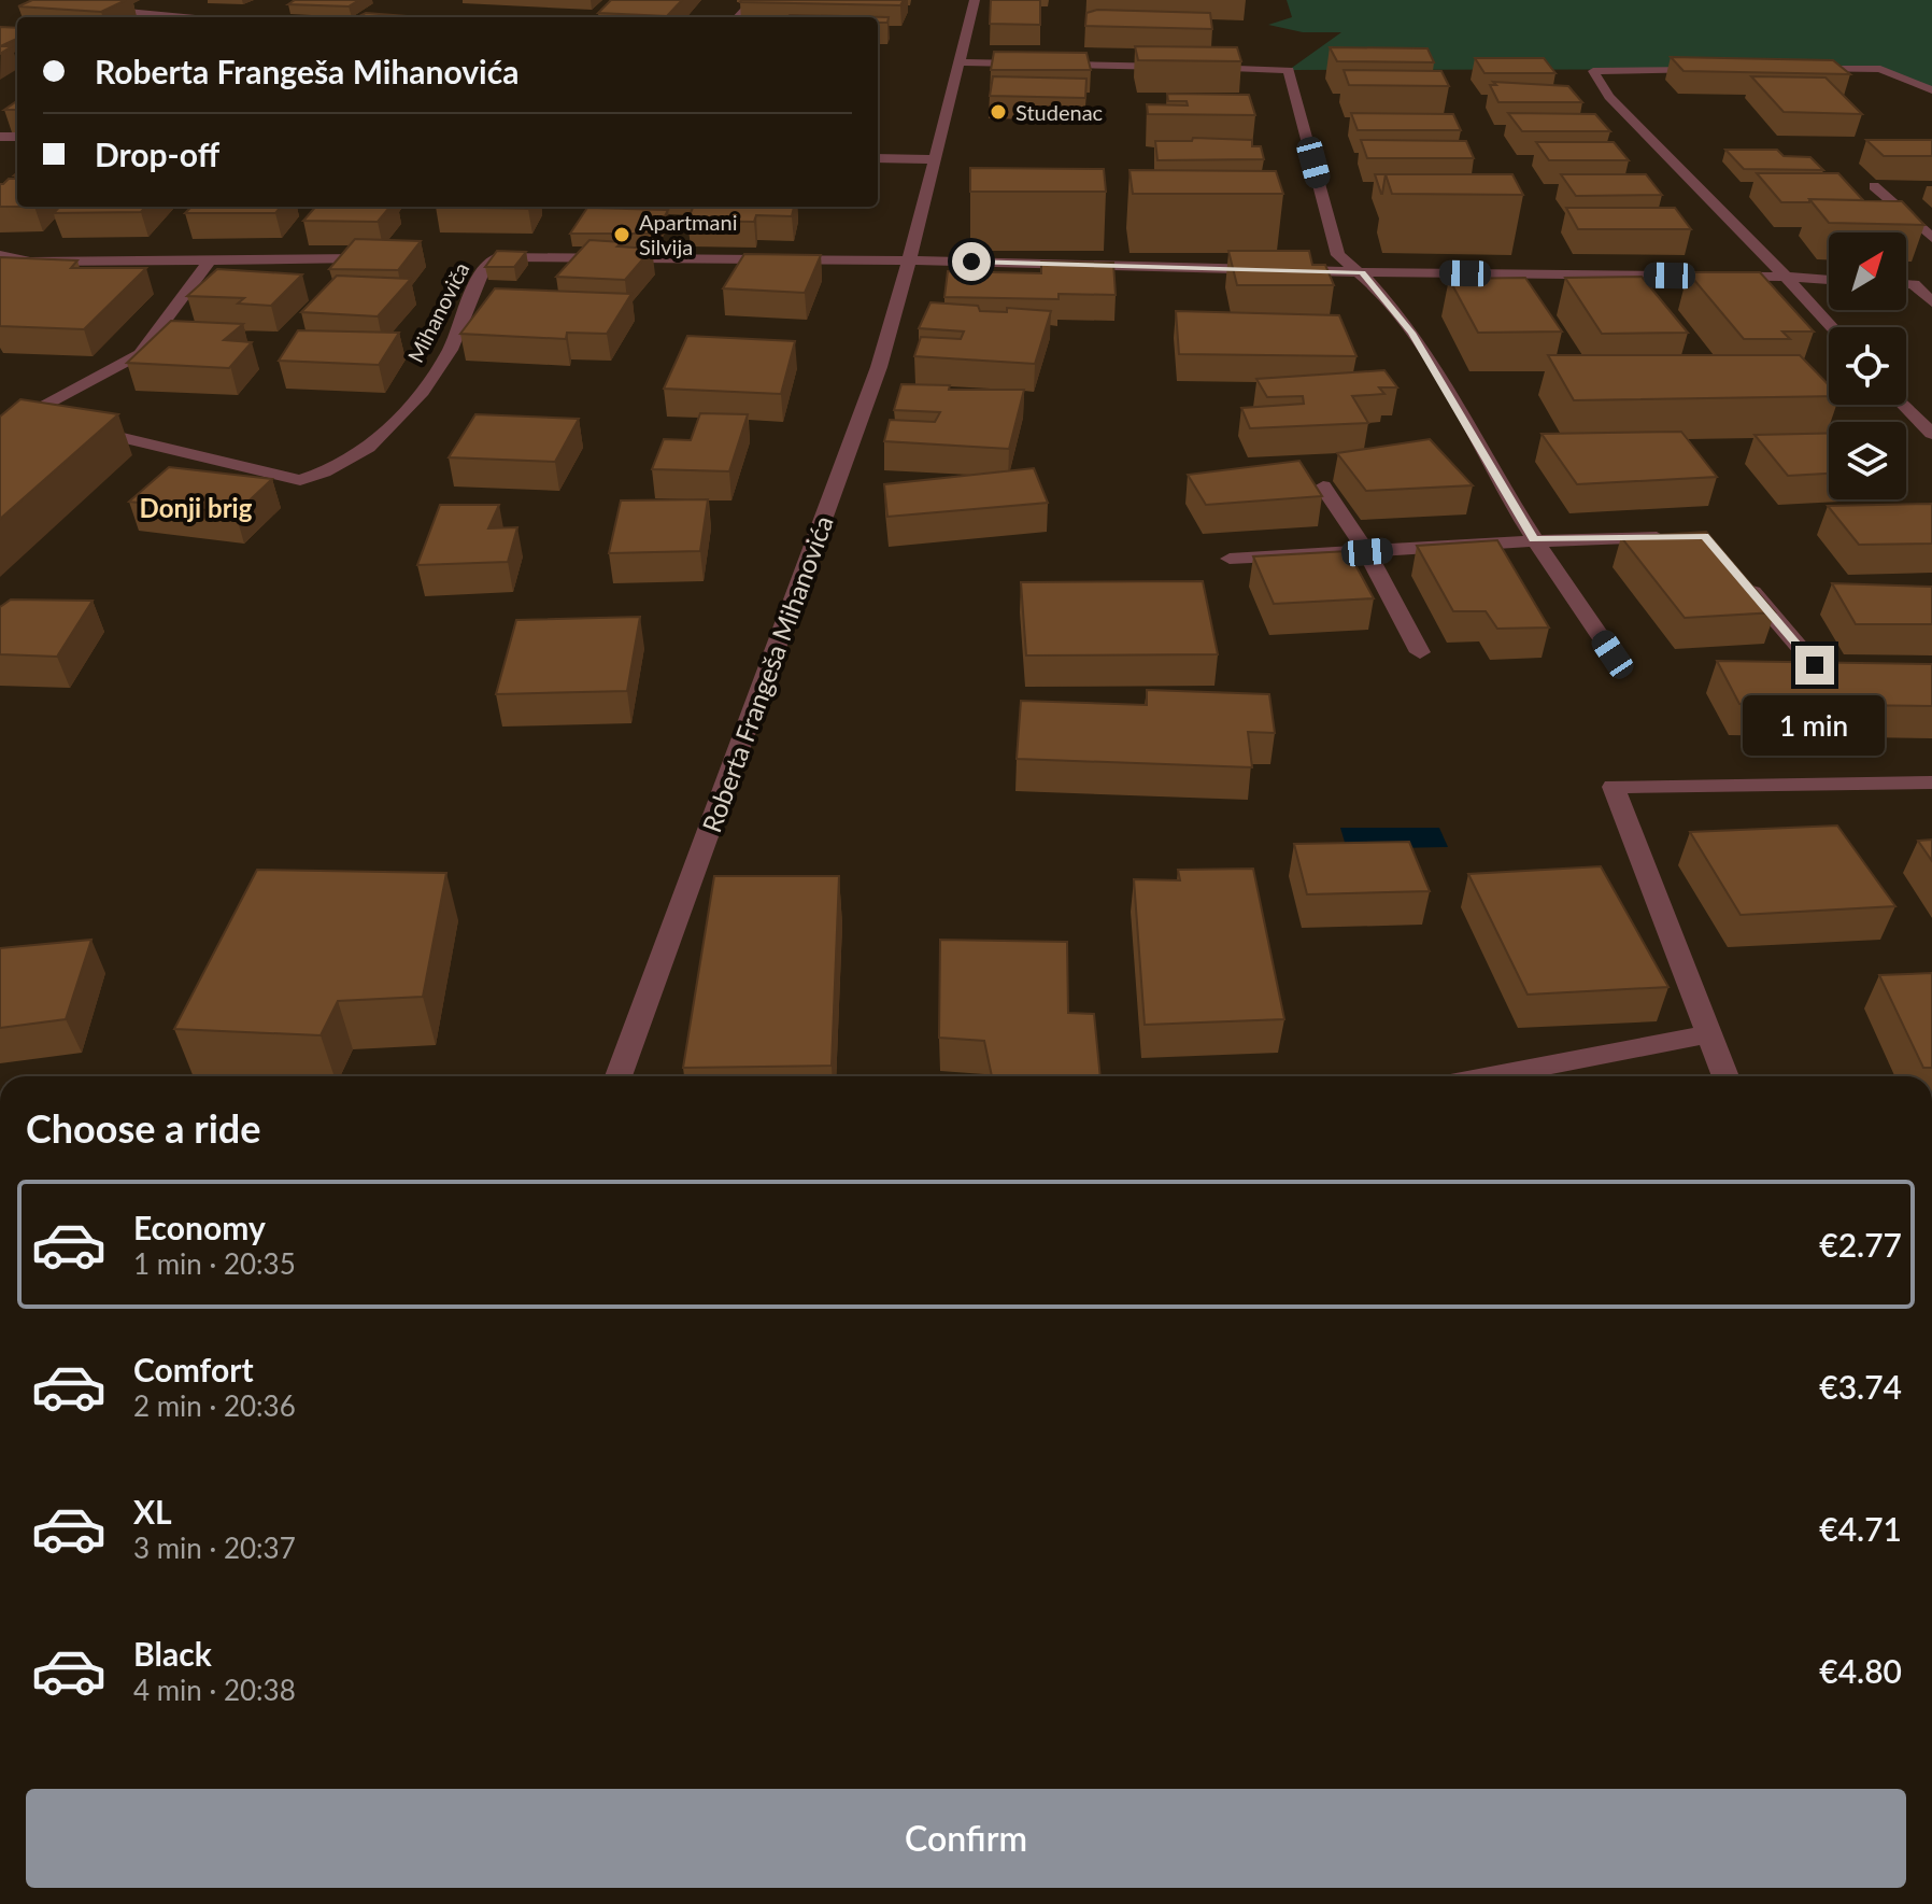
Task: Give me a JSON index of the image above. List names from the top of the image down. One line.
{"streets":{"street":["Mihanoviča","Roberta Frangeša Mihanovića"]},"crossings":[["Mihanoviča","Roberta Frangeša Mihanovića"]],"districts":["Donji brig"],"places":["Studenac","Apartmani Silvija"],"north":"top right","page":{"banner":["Roberta Frangeša Mihanovića","Drop-off"],"bubble":"1 min","heading":"Choose a ride","list":[{"name":"Economy","note":"1 min · 20:35","value":"€2.77"},{"name":"Comfort","note":"2 min · 20:36","value":"€3.74"},{"name":"XL","note":"3 min · 20:37","value":"€4.71"},{"name":"Black","note":"4 min · 20:38","value":"€4.80"}],"buttons":"Confirm"}}
